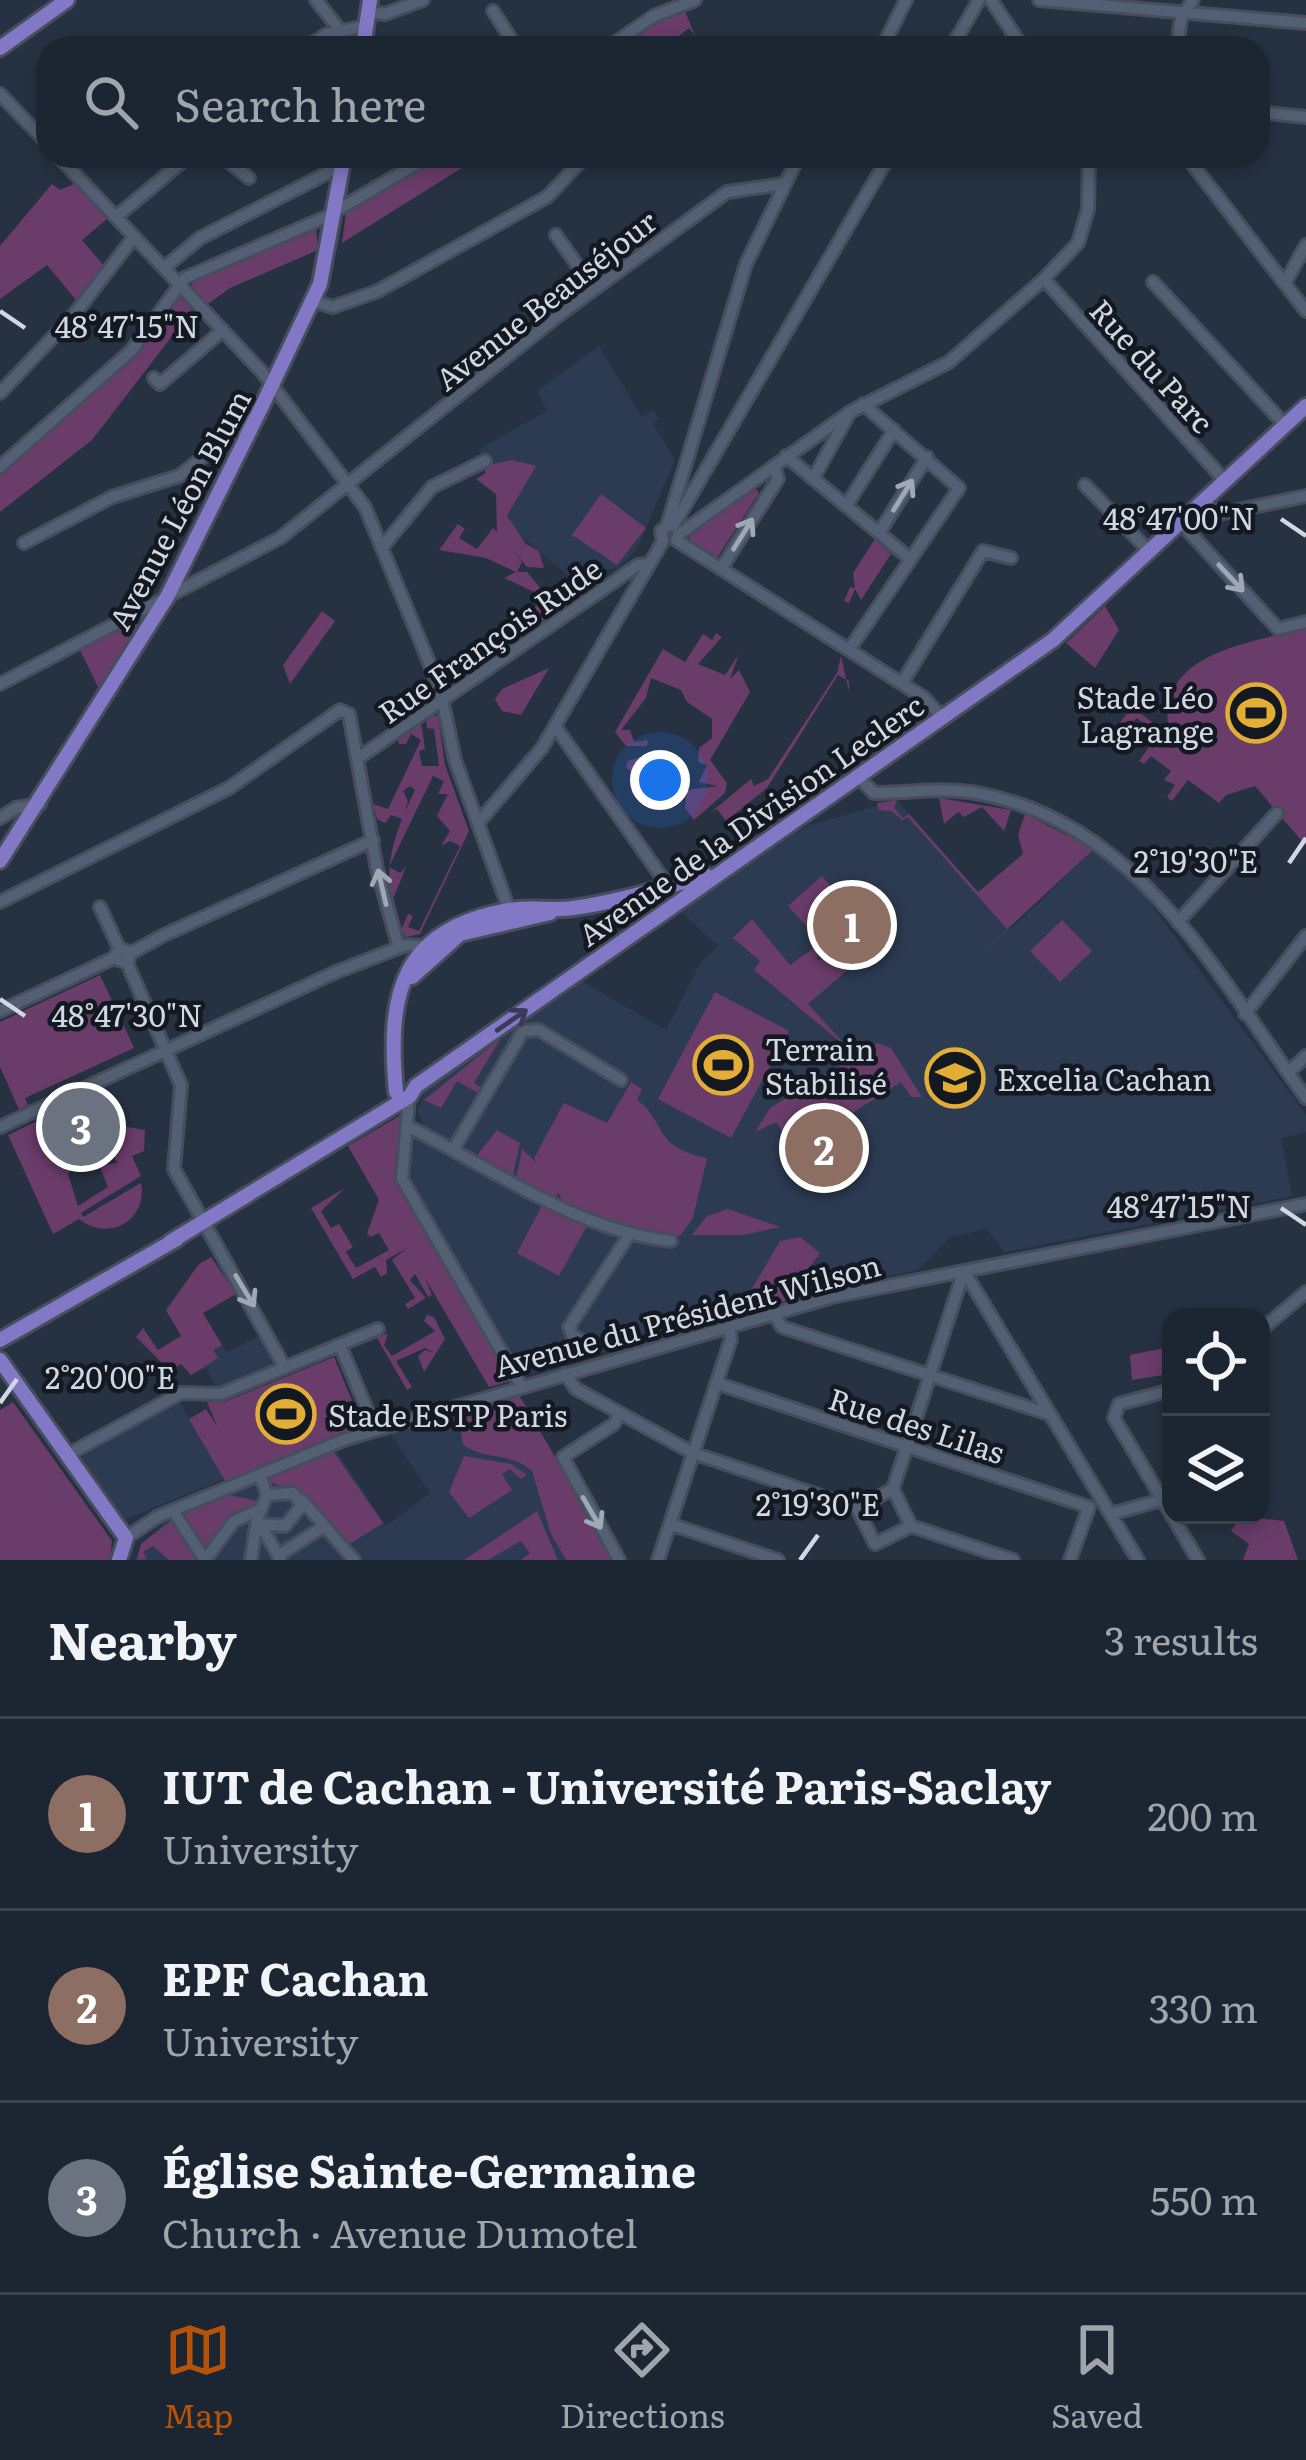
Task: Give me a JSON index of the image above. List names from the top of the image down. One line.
{"streets":{"main road":["Avenue Léon Blum","Avenue de la Division Leclerc"],"street":["Avenue Beauséjour","Rue du Parc","Rue François Rude","Avenue du Président Wilson","Rue des Lilas"]},"crossings":[["Avenue Beauséjour","Avenue Léon Blum"],["Rue du Parc","Avenue de la Division Leclerc"]],"places":{"sports":["Stade Léo Lagrange","Terrain Stabilisé","Stade ESTP Paris"],"school or university":["Excelia Cachan"]},"page":{"search":"Search here","pins":["1","3","2"],"heading":["Nearby","3 results"],"list":[{"mark":"1","name":"IUT de Cachan - Université Paris-Saclay","note":"University","value":"200 m"},{"mark":"2","name":"EPF Cachan","note":"University","value":"330 m"},{"mark":"3","name":"Église Sainte-Germaine","note":"Church · Avenue Dumotel","value":"550 m"}],"nav":["Map","Directions","Saved"]},"coordinates":["48°47'15\"N","48°47'00\"N","2°19'30\"E","48°47'30\"N","2°20'00\"E"]}
